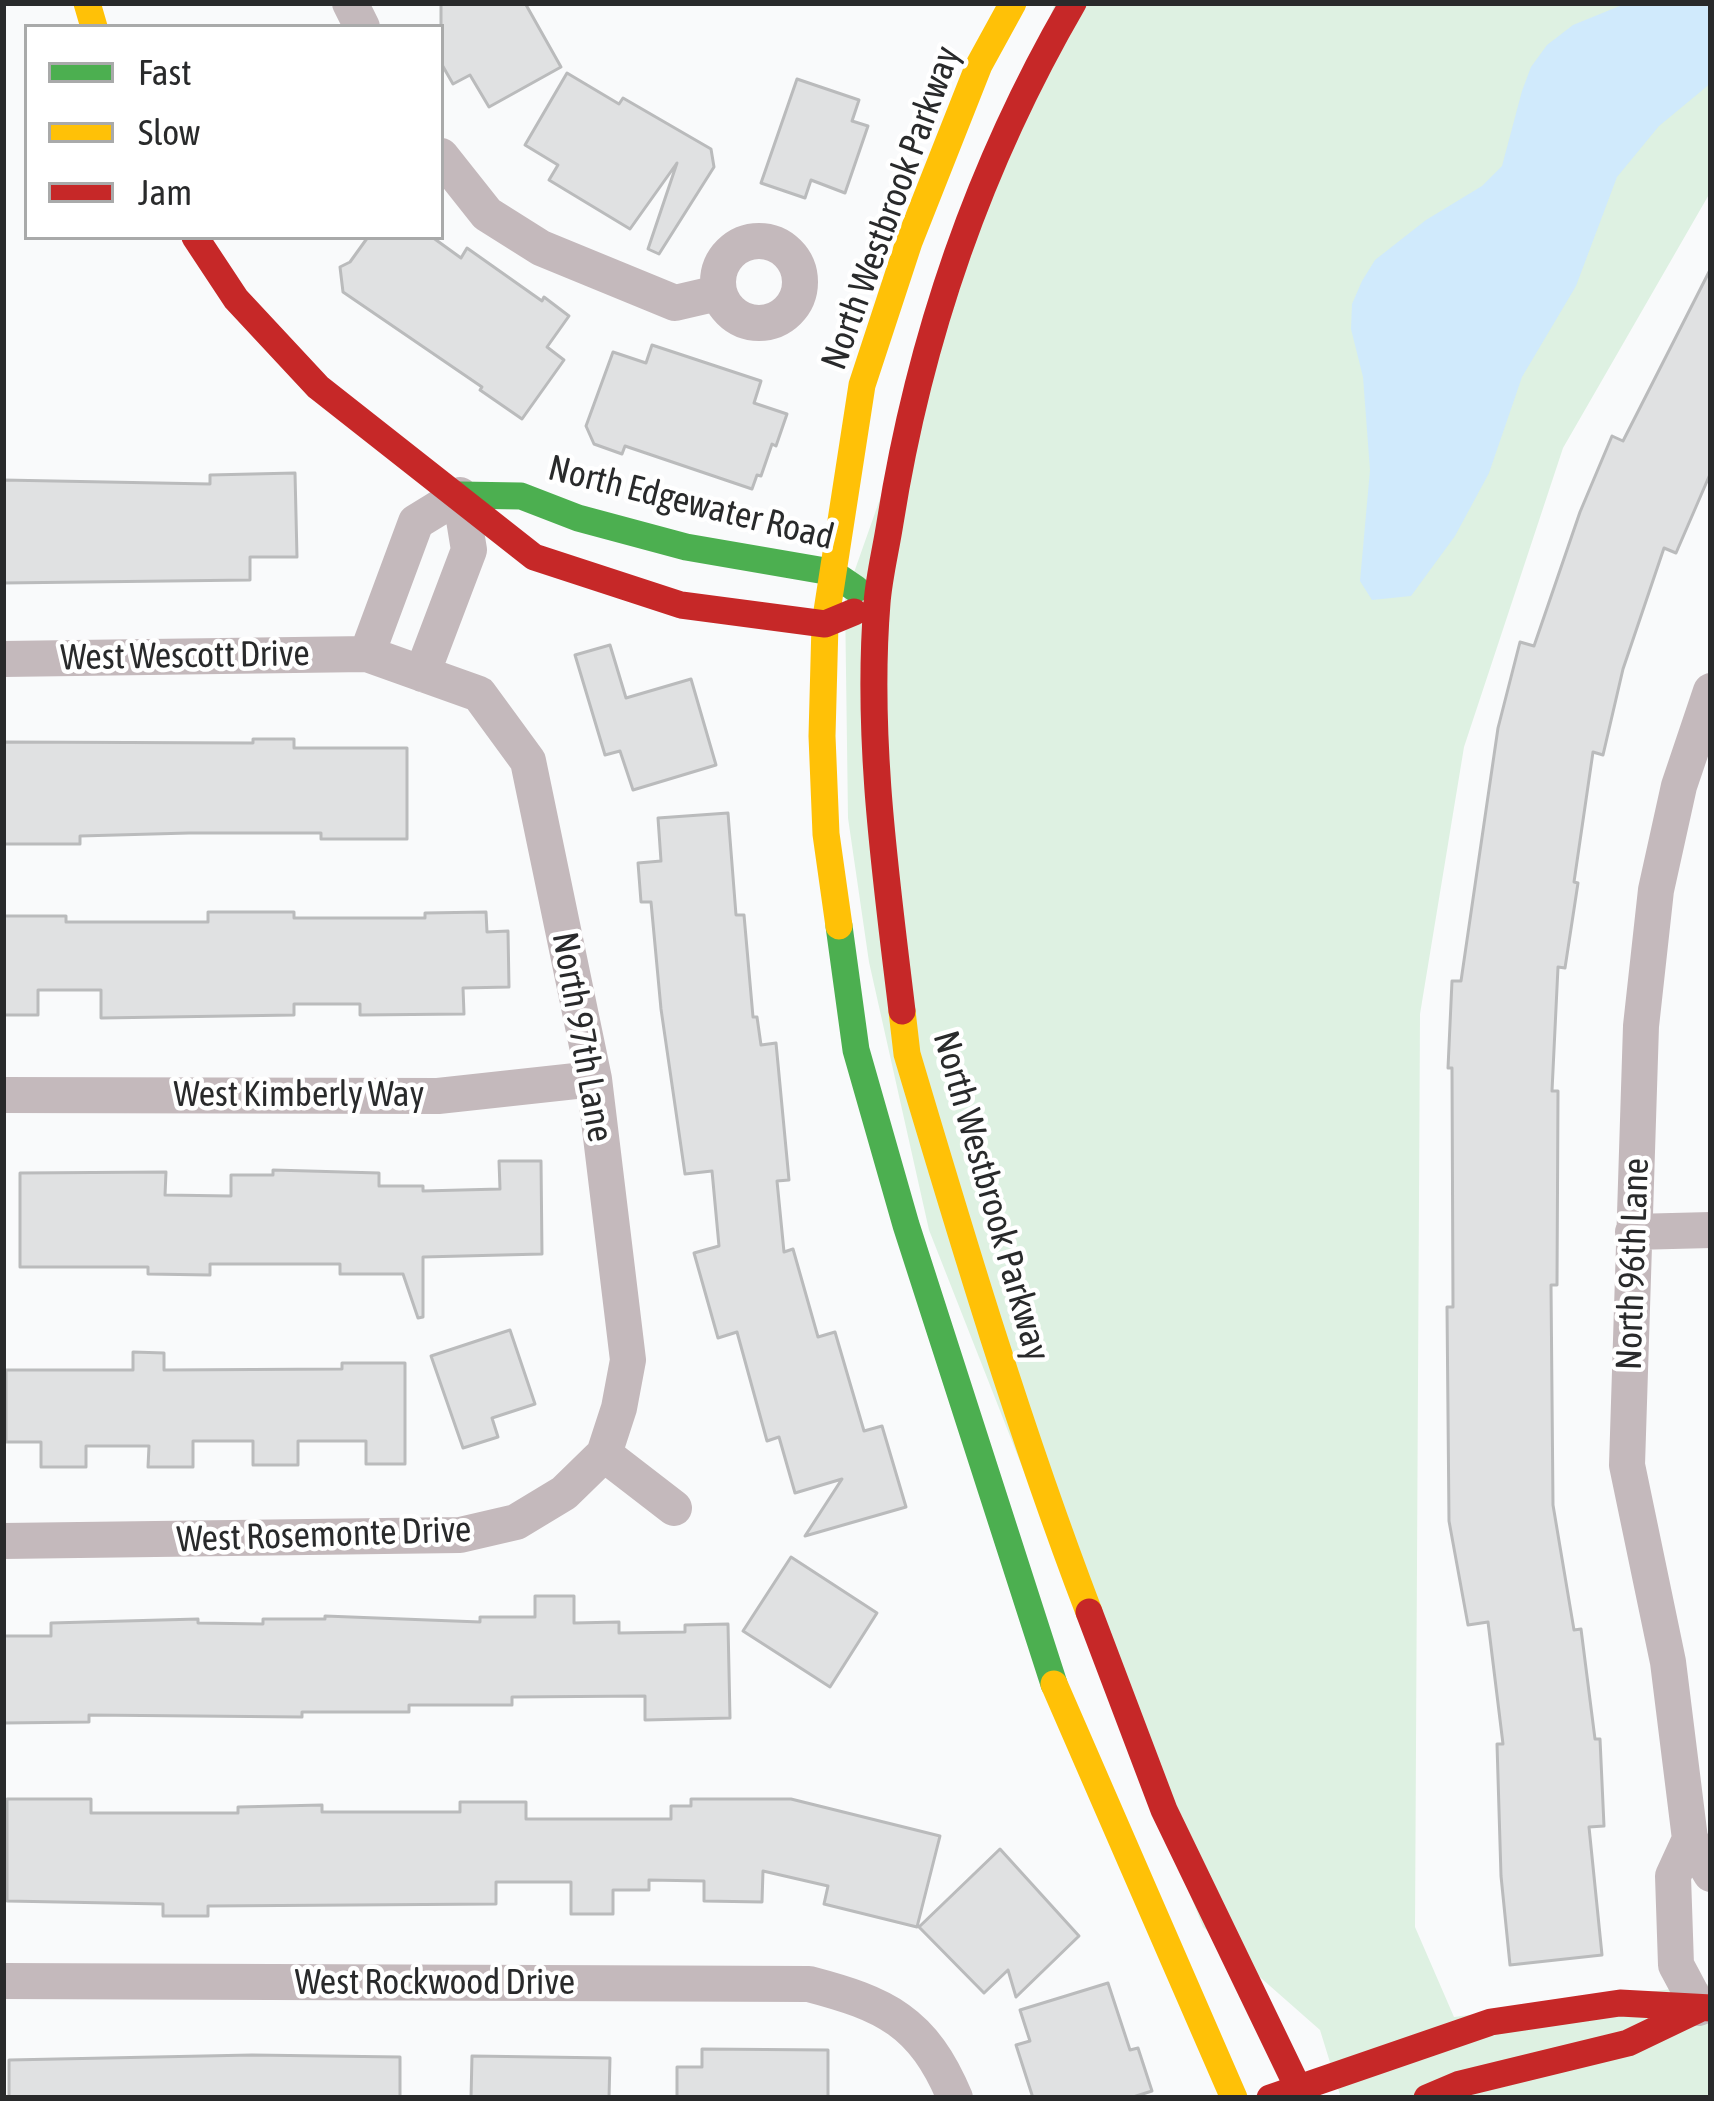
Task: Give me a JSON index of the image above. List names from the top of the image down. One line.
{"streets":{"street":["North Westbrook Parkway","North Edgewater Road","West Wescott Drive","North 97th Lane","West Kimberly Way","North 96th Lane","West Rosemonte Drive","West Rockwood Drive"]},"crossings":[["North Westbrook Parkway","North Edgewater Road"],["West Wescott Drive","North 97th Lane"],["North 97th Lane","West Kimberly Way"],["North 97th Lane","West Rosemonte Drive"]],"legend":["Fast","Slow","Jam"]}
